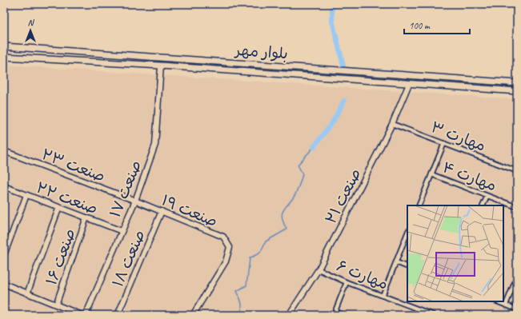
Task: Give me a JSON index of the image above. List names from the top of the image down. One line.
{"streets":{"main road":["بلوار مهر"],"street":["مهارت ۳","صنعت ۲۳","مهارت ۴","صنعت ۱۷","صنعت ۲۱","صنعت ۲۲","صنعت ۱۹","صنعت ۱۶","صنعت ۱۸","مهارت ۶"]},"crossings":[["بلوار مهر","صنعت ۱۷"],["بلوار مهر","صنعت ۲۱"],["مهارت ۳","صنعت ۲۱"],["صنعت ۲۳","صنعت ۱۷"],["صنعت ۲۳","صنعت ۱۹"],["صنعت ۱۷","صنعت ۲۲"],["صنعت ۱۷","صنعت ۱۹"],["صنعت ۲۱","مهارت ۶"],["صنعت ۲۲","صنعت ۱۶"],["صنعت ۱۹","صنعت ۱۸"]],"scale_bar":"100 m","north":"top"}
